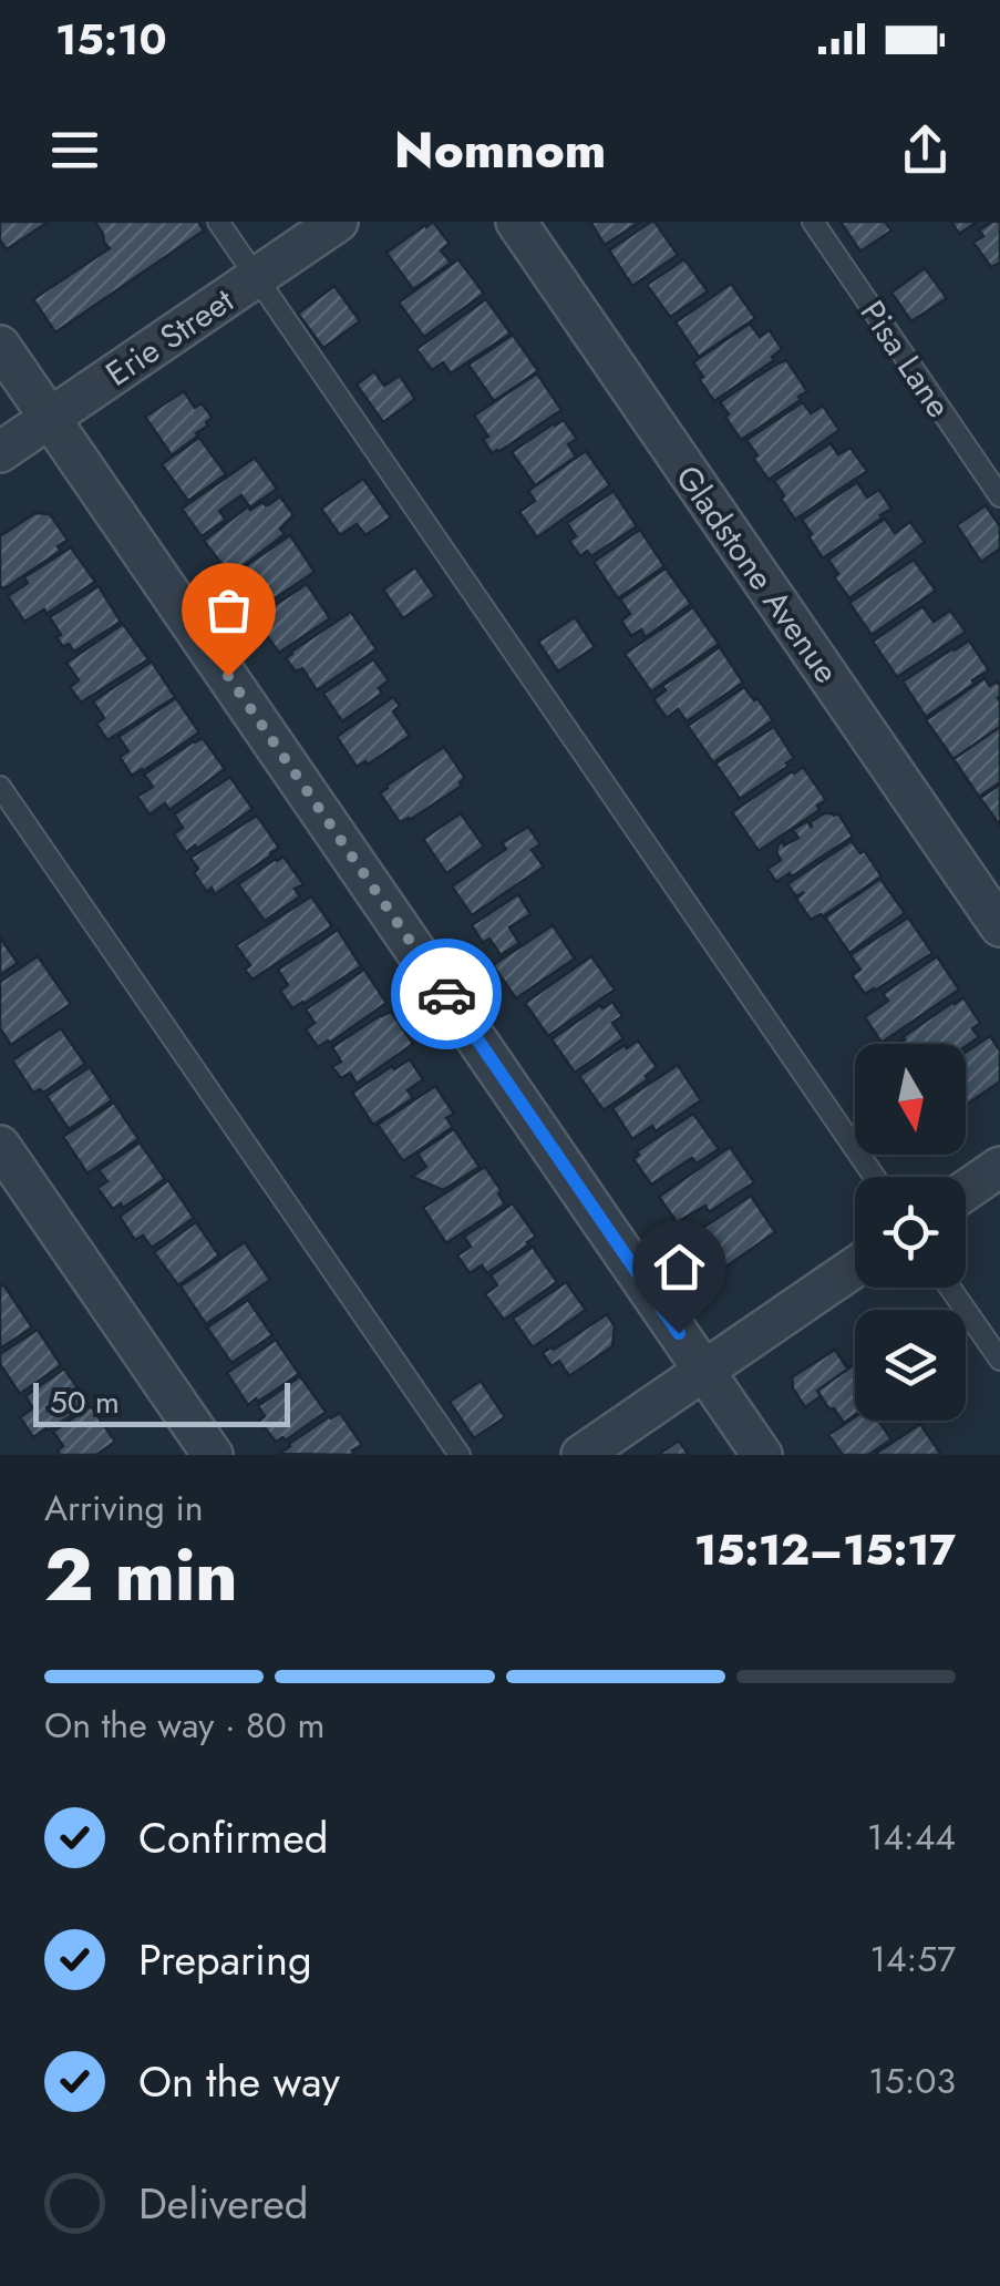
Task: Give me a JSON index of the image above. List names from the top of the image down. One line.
{"streets":{"street":["Erie Street","Gladstone Avenue"],"lane":["Pisa Lane"]},"scale_bar":"50 m","north":"bottom","page":{"status":"15:10","header":"Nomnom","scale":"50 m","heading":["2 min","Arriving in","15:12–15:17"],"bar":"On the way · 80 m","list":[["Confirmed","14:44"],["Preparing","14:57"],["On the way","15:03"],"Delivered"]}}
